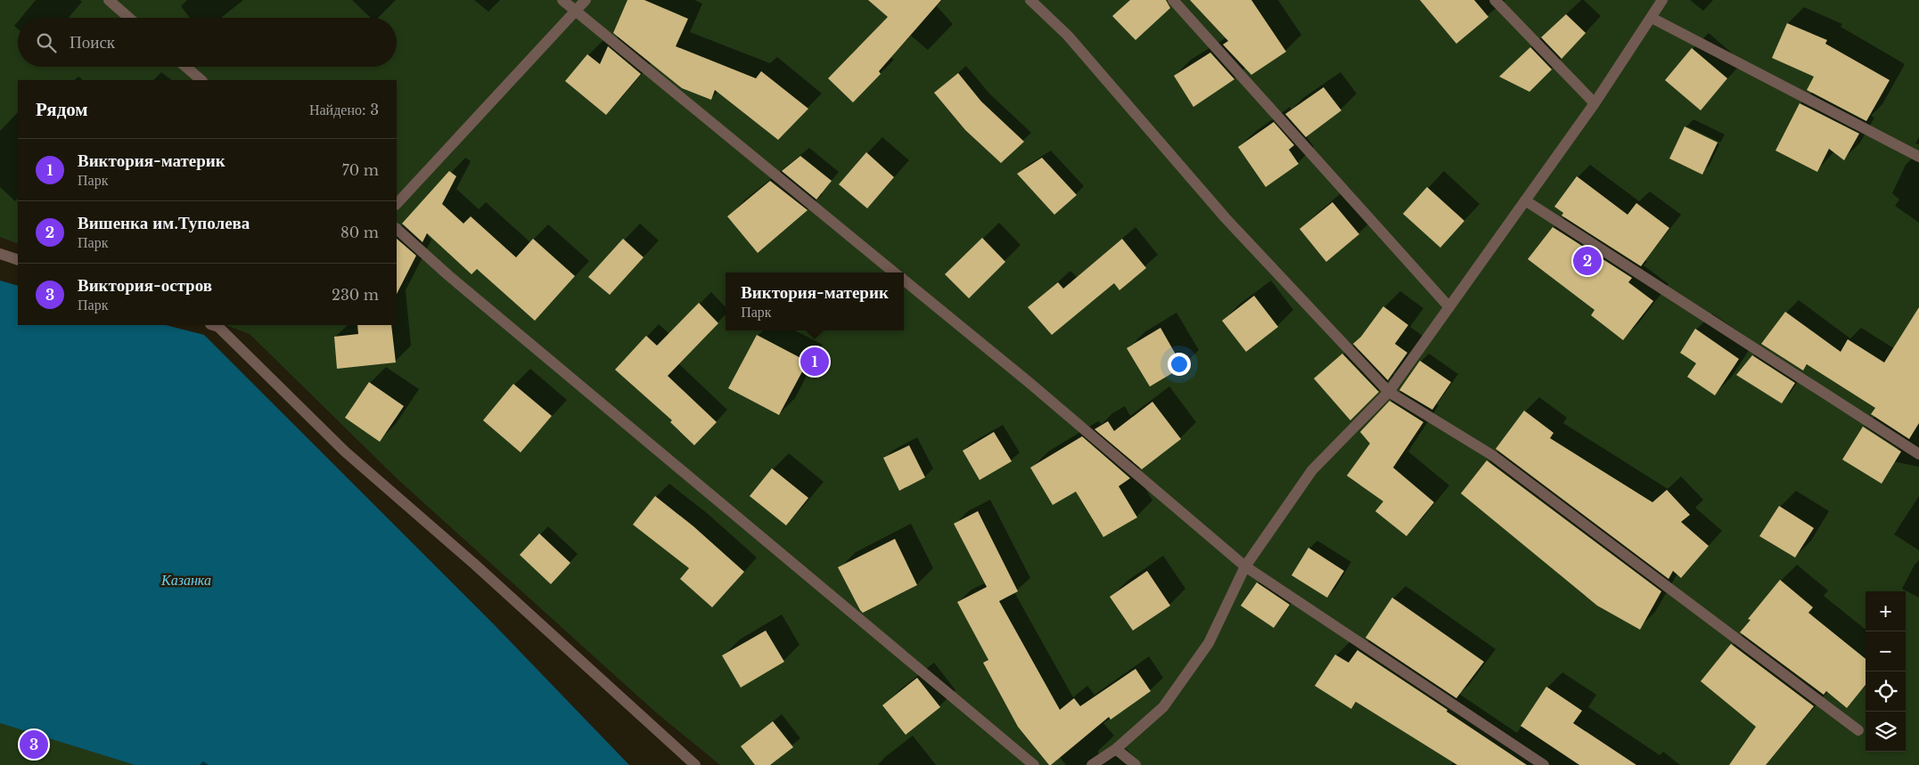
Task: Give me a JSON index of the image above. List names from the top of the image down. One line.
{"water":["Казанка"],"page":{"search":"Поиск","heading":["Рядом","Найдено: 3"],"list":[{"mark":"1","name":"Виктория-материк","note":"Парк","value":"70 m"},{"mark":"2","name":"Вишенка им.Туполева","note":"Парк","value":"80 m"},{"mark":"3","name":"Виктория-остров","note":"Парк","value":"230 m"}],"pins":["2","1","3"],"popup":["Виктория-материк","Парк"],"map_buttons":["+","−"]}}
